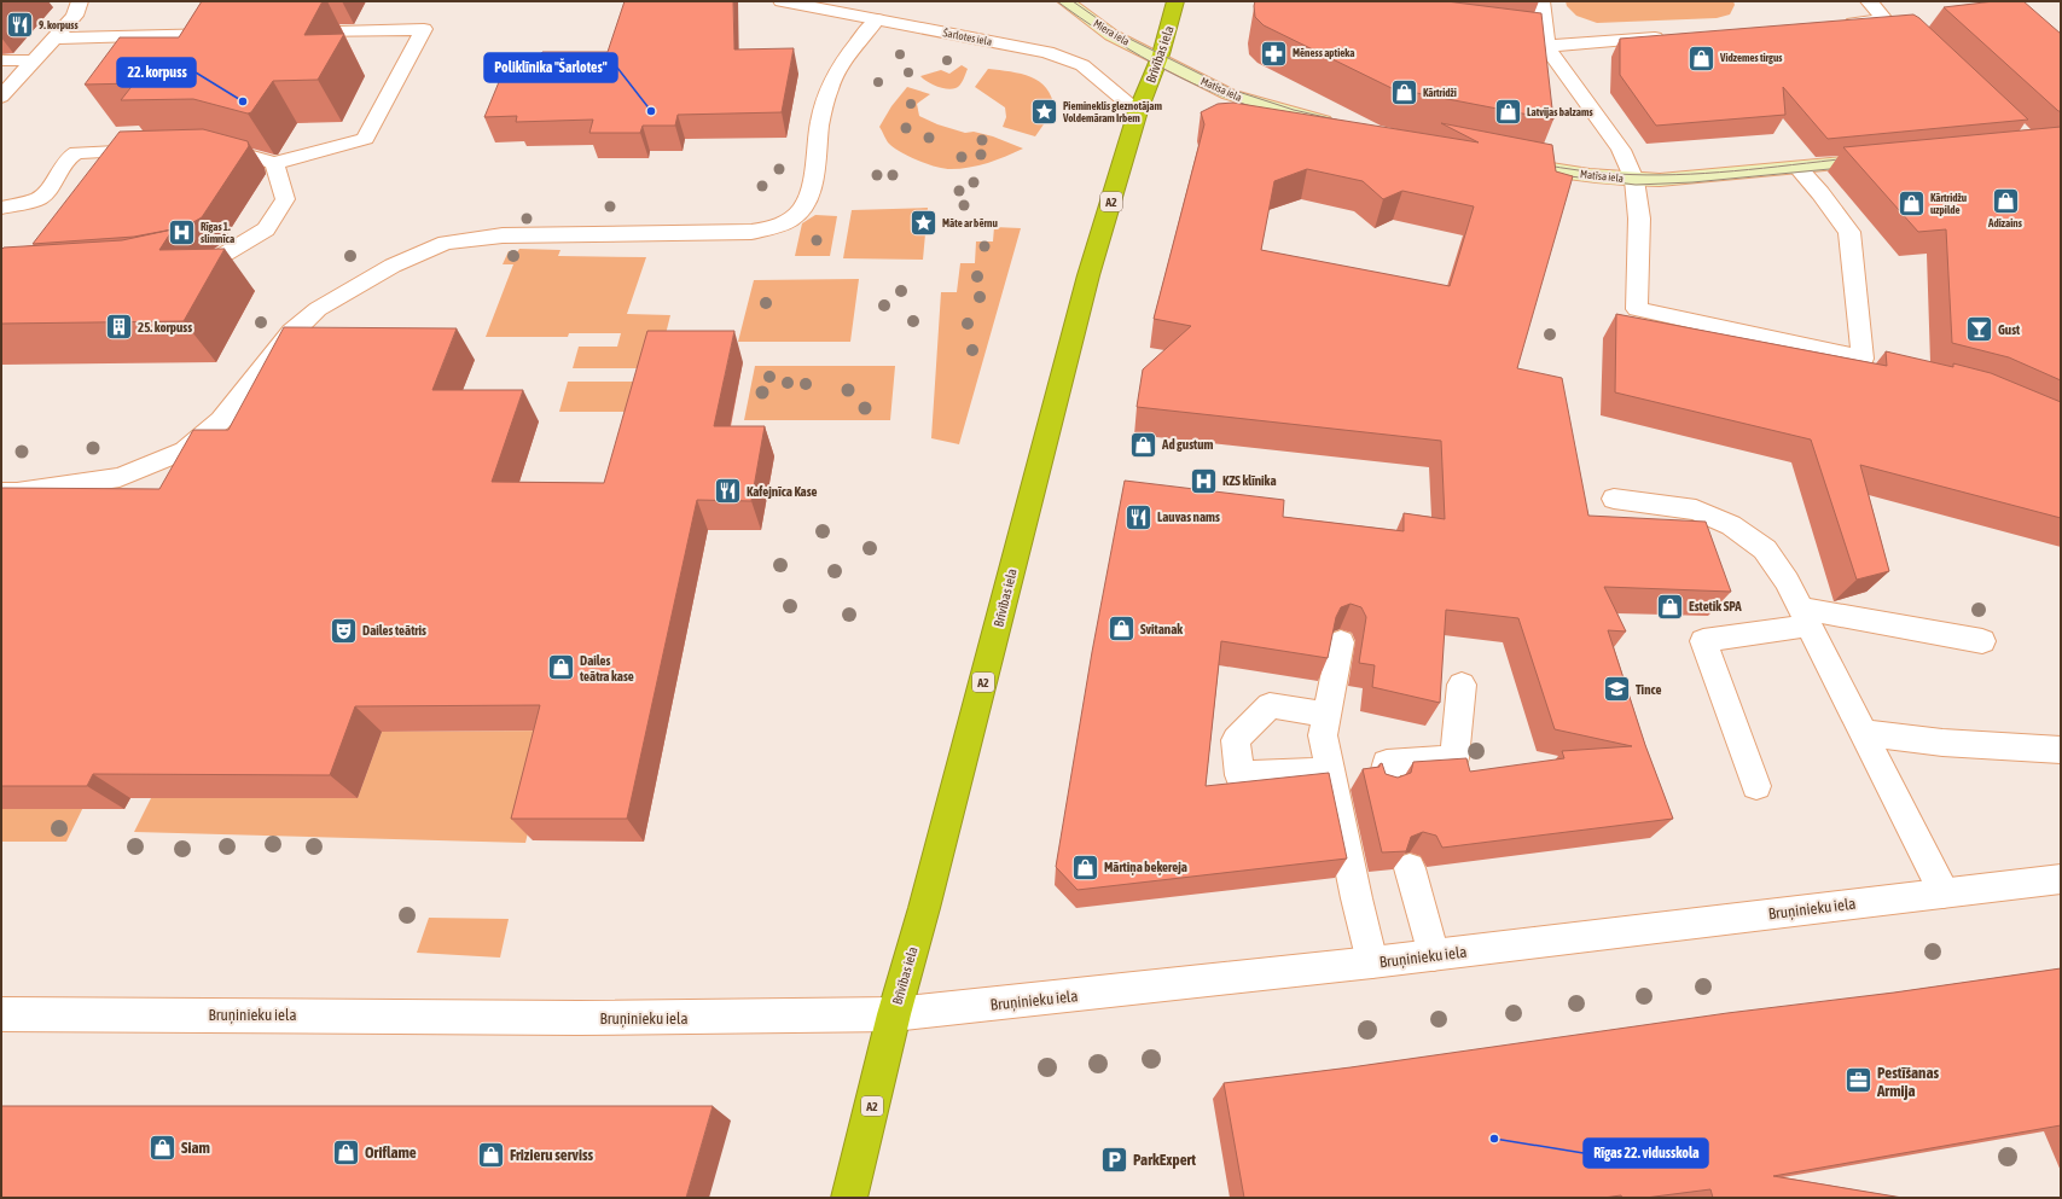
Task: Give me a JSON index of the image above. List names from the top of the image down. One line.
{"streets":{"highway":["Brīvības iela","A2"],"street":["Miera iela","Šarlotes iela","Matīsa iela","Bruņinieku iela"]},"crossings":[["Miera iela","Brīvības iela"],["Miera iela","Matīsa iela"],["Šarlotes iela","Brīvības iela"],["Brīvības iela","Matīsa iela"],["Brīvības iela","Bruņinieku iela"]],"places":{"restaurant":["9. korpuss","Kafejnīca Kase","Lauvas nams"],"pharmacy":["Mēness aptieka"],"shop":["Vidzemes tirgus","Kārtridži","Latvijas balzams","Adizains","Kārtridžu uzpilde","Ad gustum","Estetik SPA","Svitanak","Dailes teātra kase","Mārtiņa beķereja","Siam","Oriflame","Frizieru serviss"],"other":["22. korpuss","Poliklīnika \"Šarlotes\"","Rīgas 22. vidusskola"],"place":["Piemineklis gleznotājam Voldemāram Irbem","Māte ar bērnu"],"hospital":["Rīgas 1. slimnīca","KZS klīnika"],"building":["25. korpuss"],"bar":["Gust"],"theatre":["Dailes teātris"],"school or university":["Tince"],"office":["Pestīšanas Armija"],"parking":["ParkExpert"]}}
